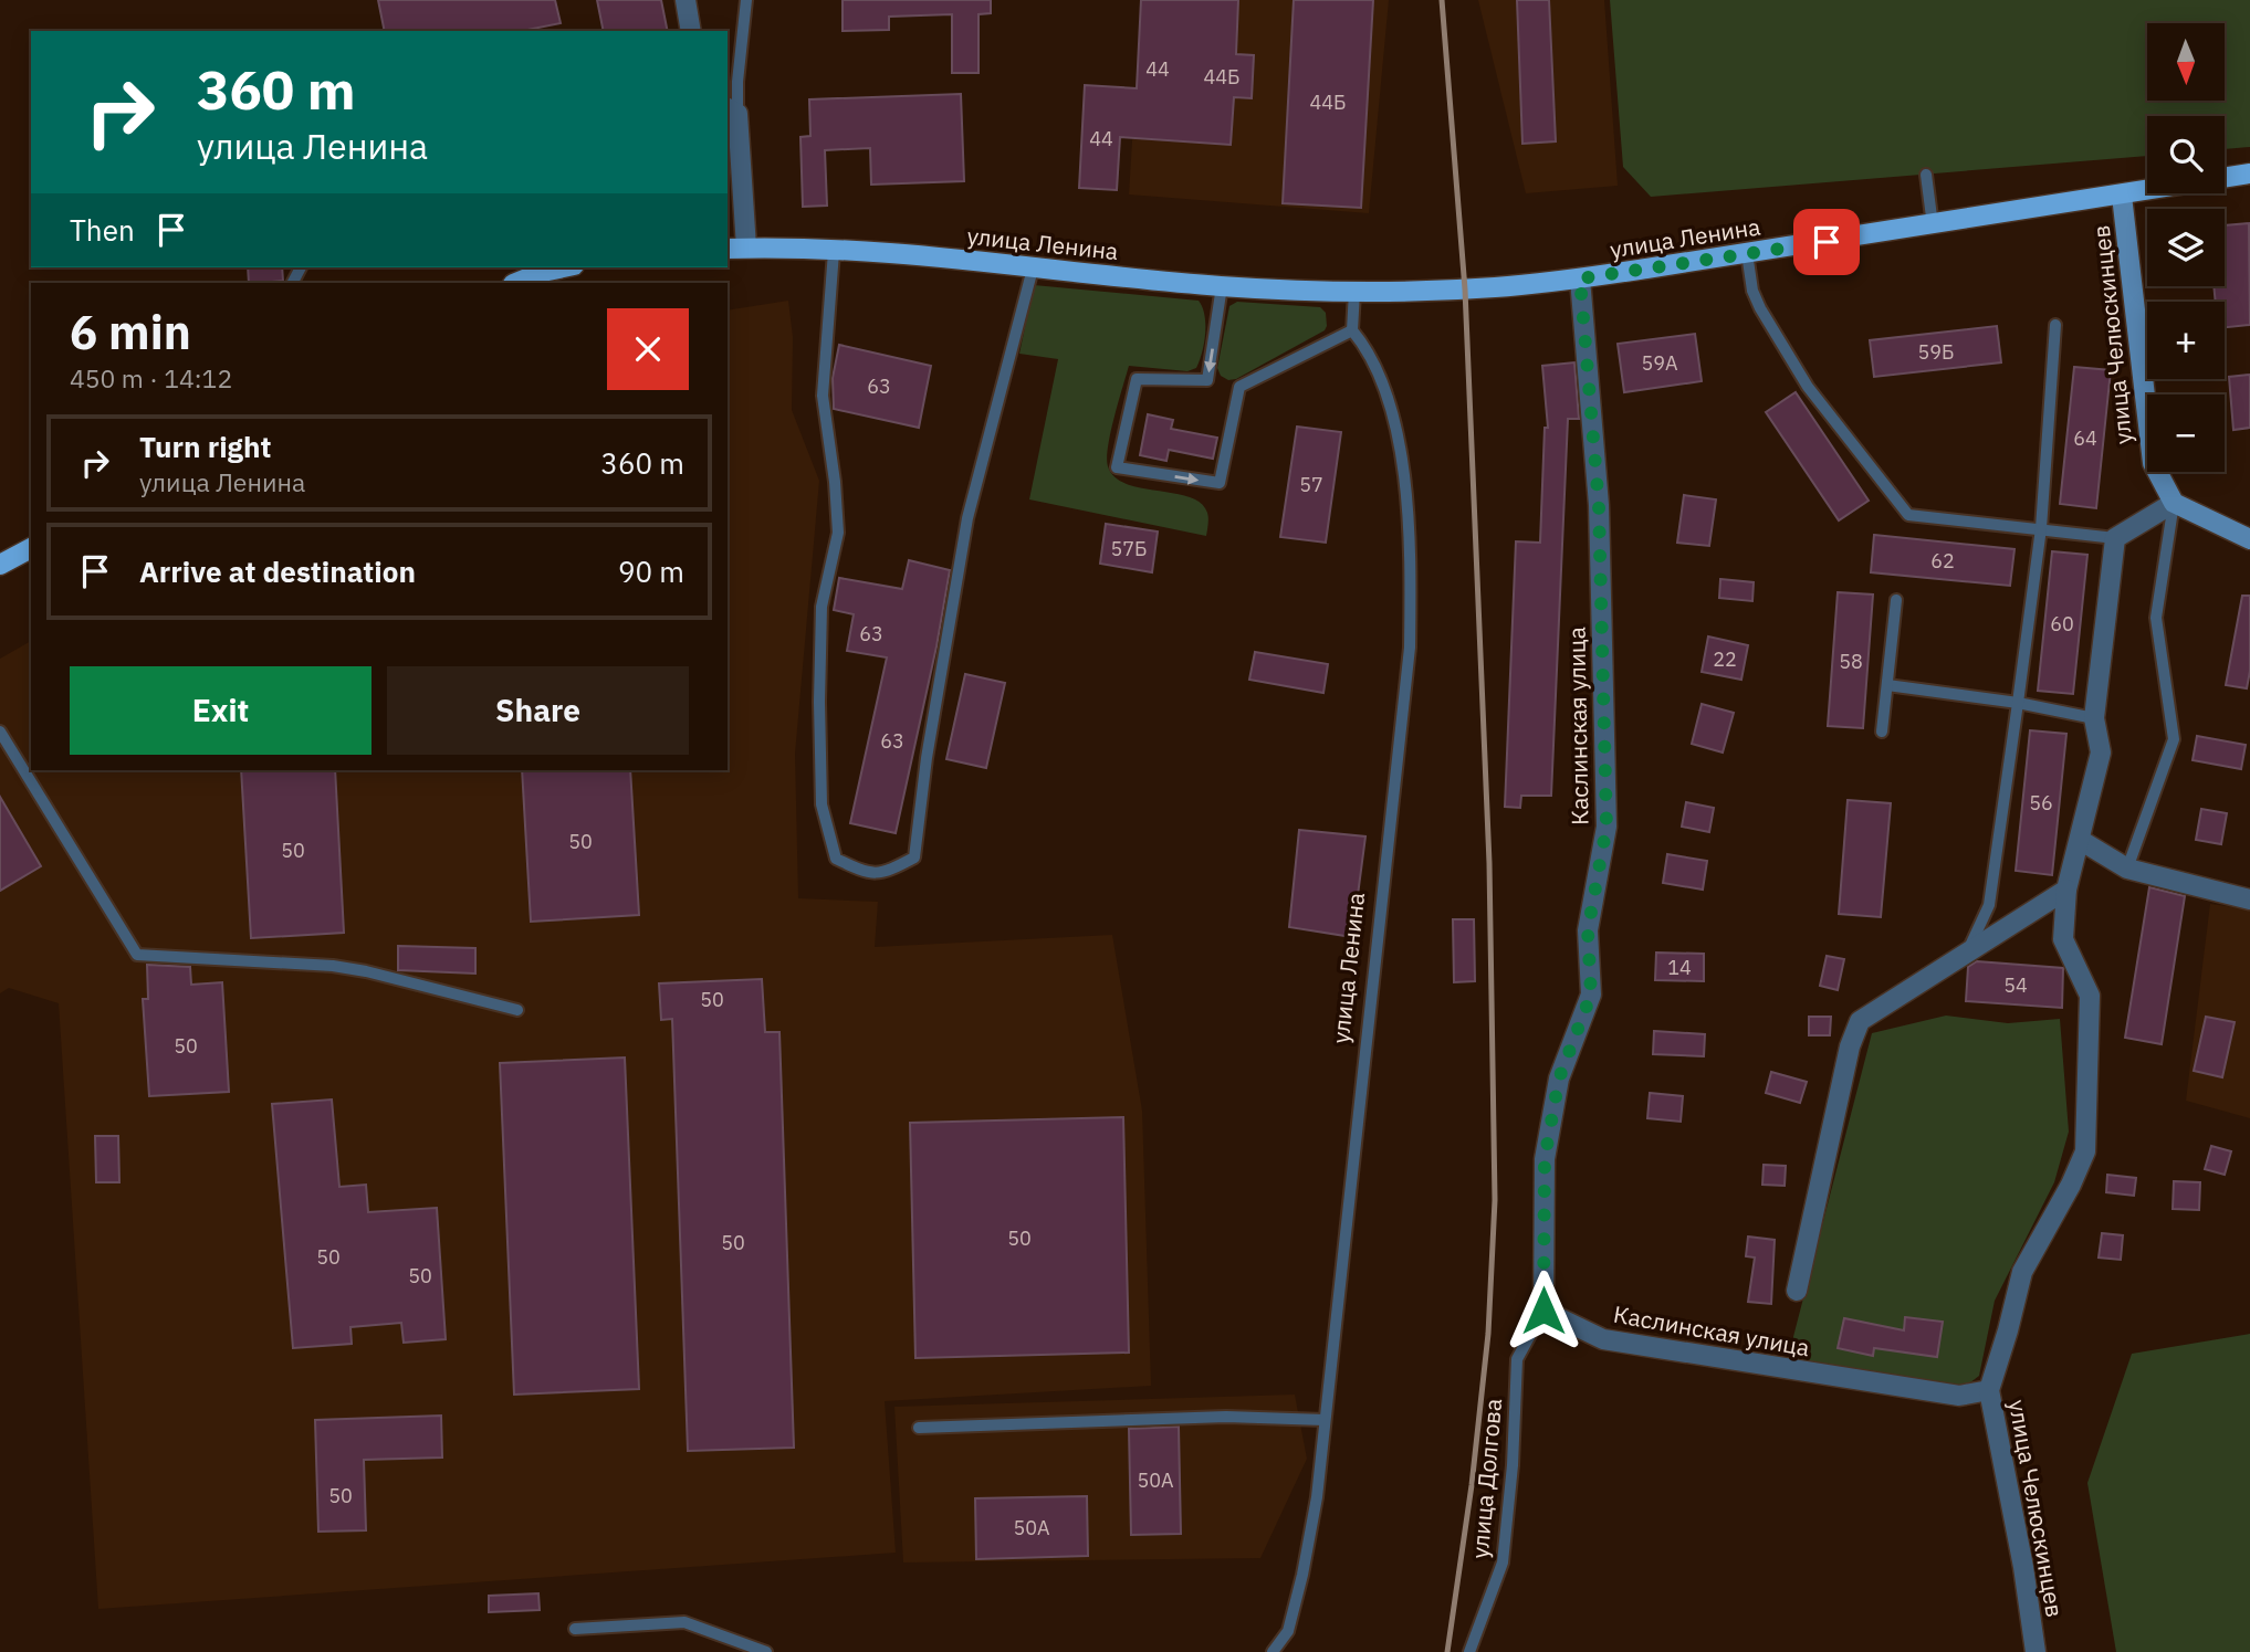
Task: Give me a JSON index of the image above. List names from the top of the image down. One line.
{"streets":{"main road":["улица Ленина","улица Челюскинцев"],"street":["Каслинская улица"],"lane":["улица Долгова"]},"crossings":[["улица Ленина","улица Челюскинцев"],["улица Ленина","Каслинская улица"],["улица Челюскинцев","Каслинская улица"],["Каслинская улица","улица Долгова"]],"house_numbers":["44","44Б","44Б","44","59Б","59А","63","64","57","57Б","62","60","63","22","58","63","56","50","50","14","54","50","50","50","50","50","50","50А","50","50А"],"north":"bottom","page":{"map_buttons":["+","−"],"turn":["360 m","улица Ленина"],"then":"Then","heading":["6 min","450 m · 14:12"],"list":[{"name":"Turn right","note":"улица Ленина","value":"360 m"},{"name":"Arrive at destination","value":"90 m"}],"buttons":["Exit","Share"]}}
